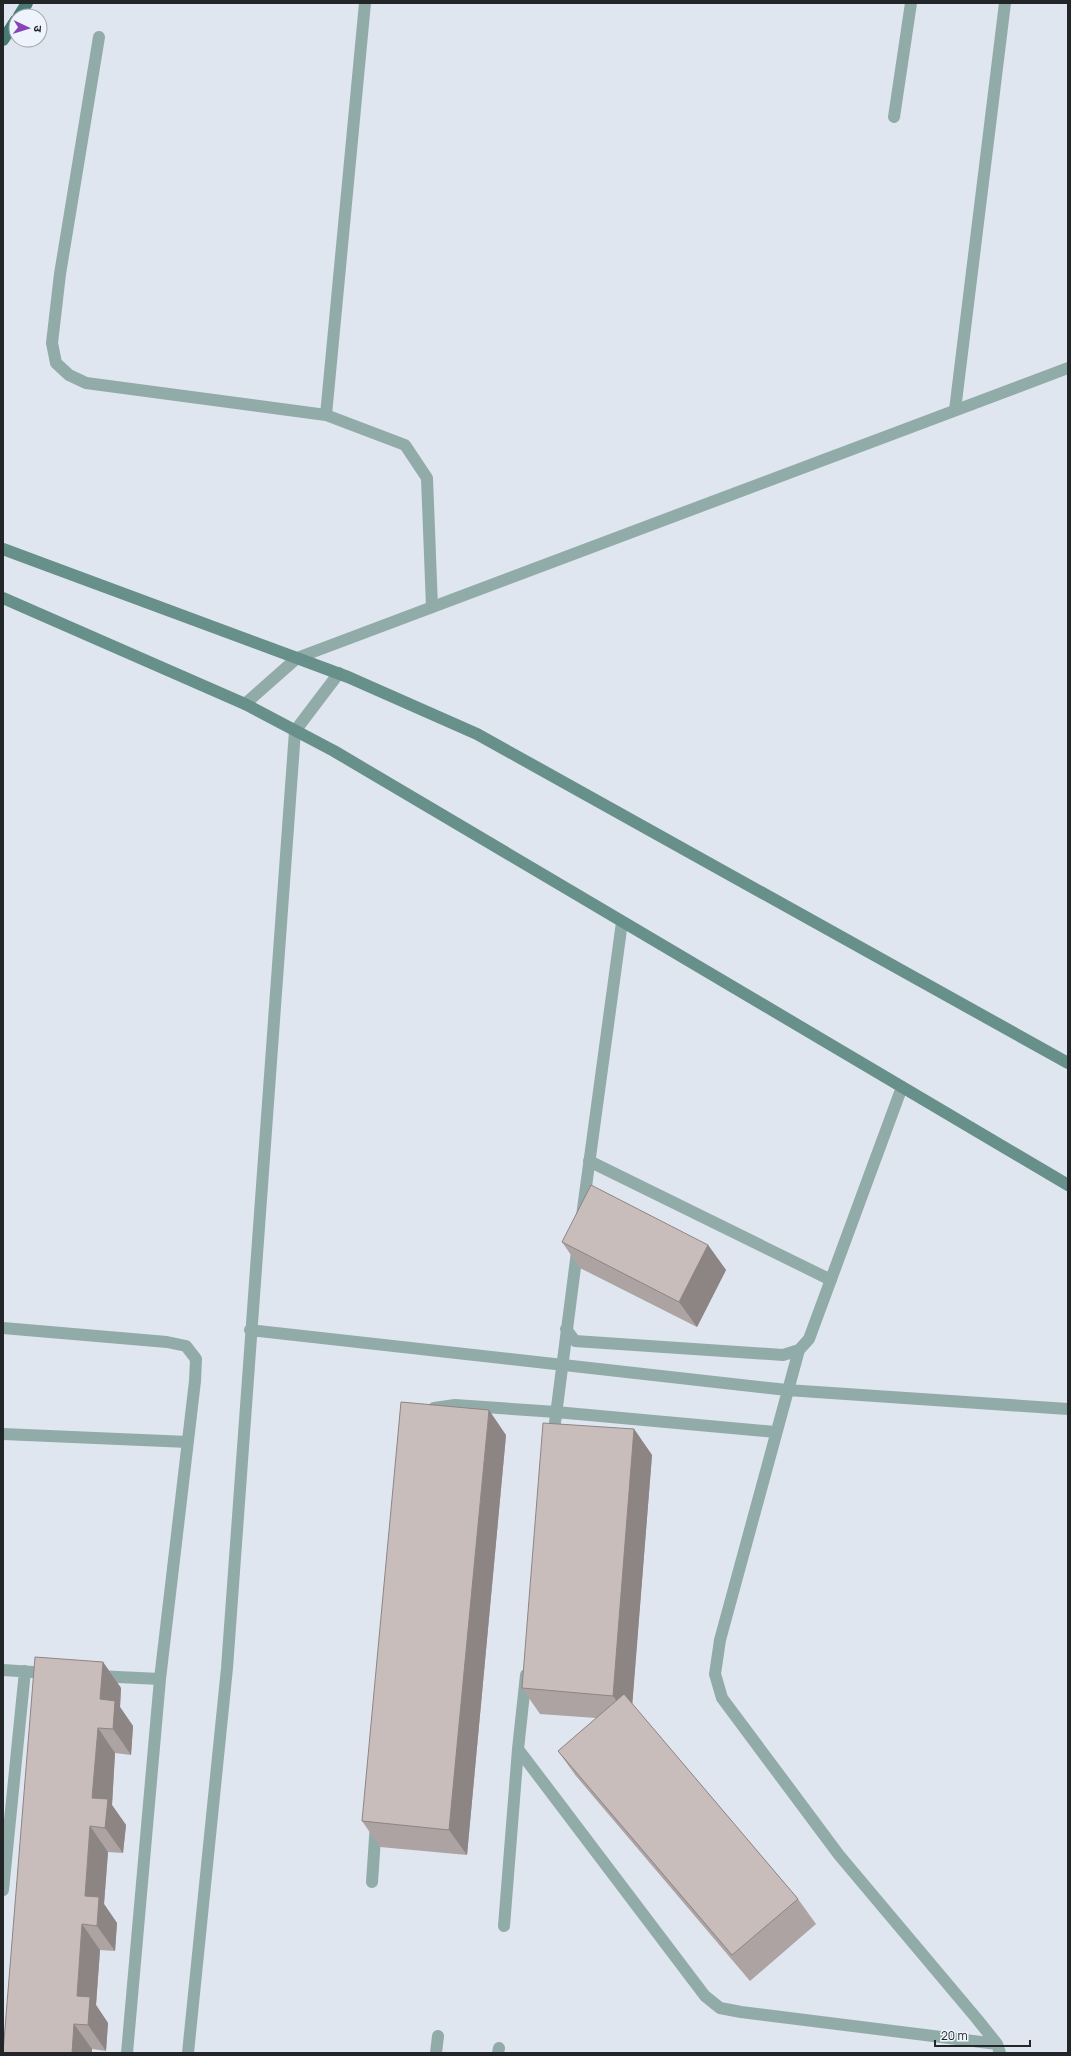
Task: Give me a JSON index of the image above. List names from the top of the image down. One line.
{"scale_bar":"20 m","north":"right"}
